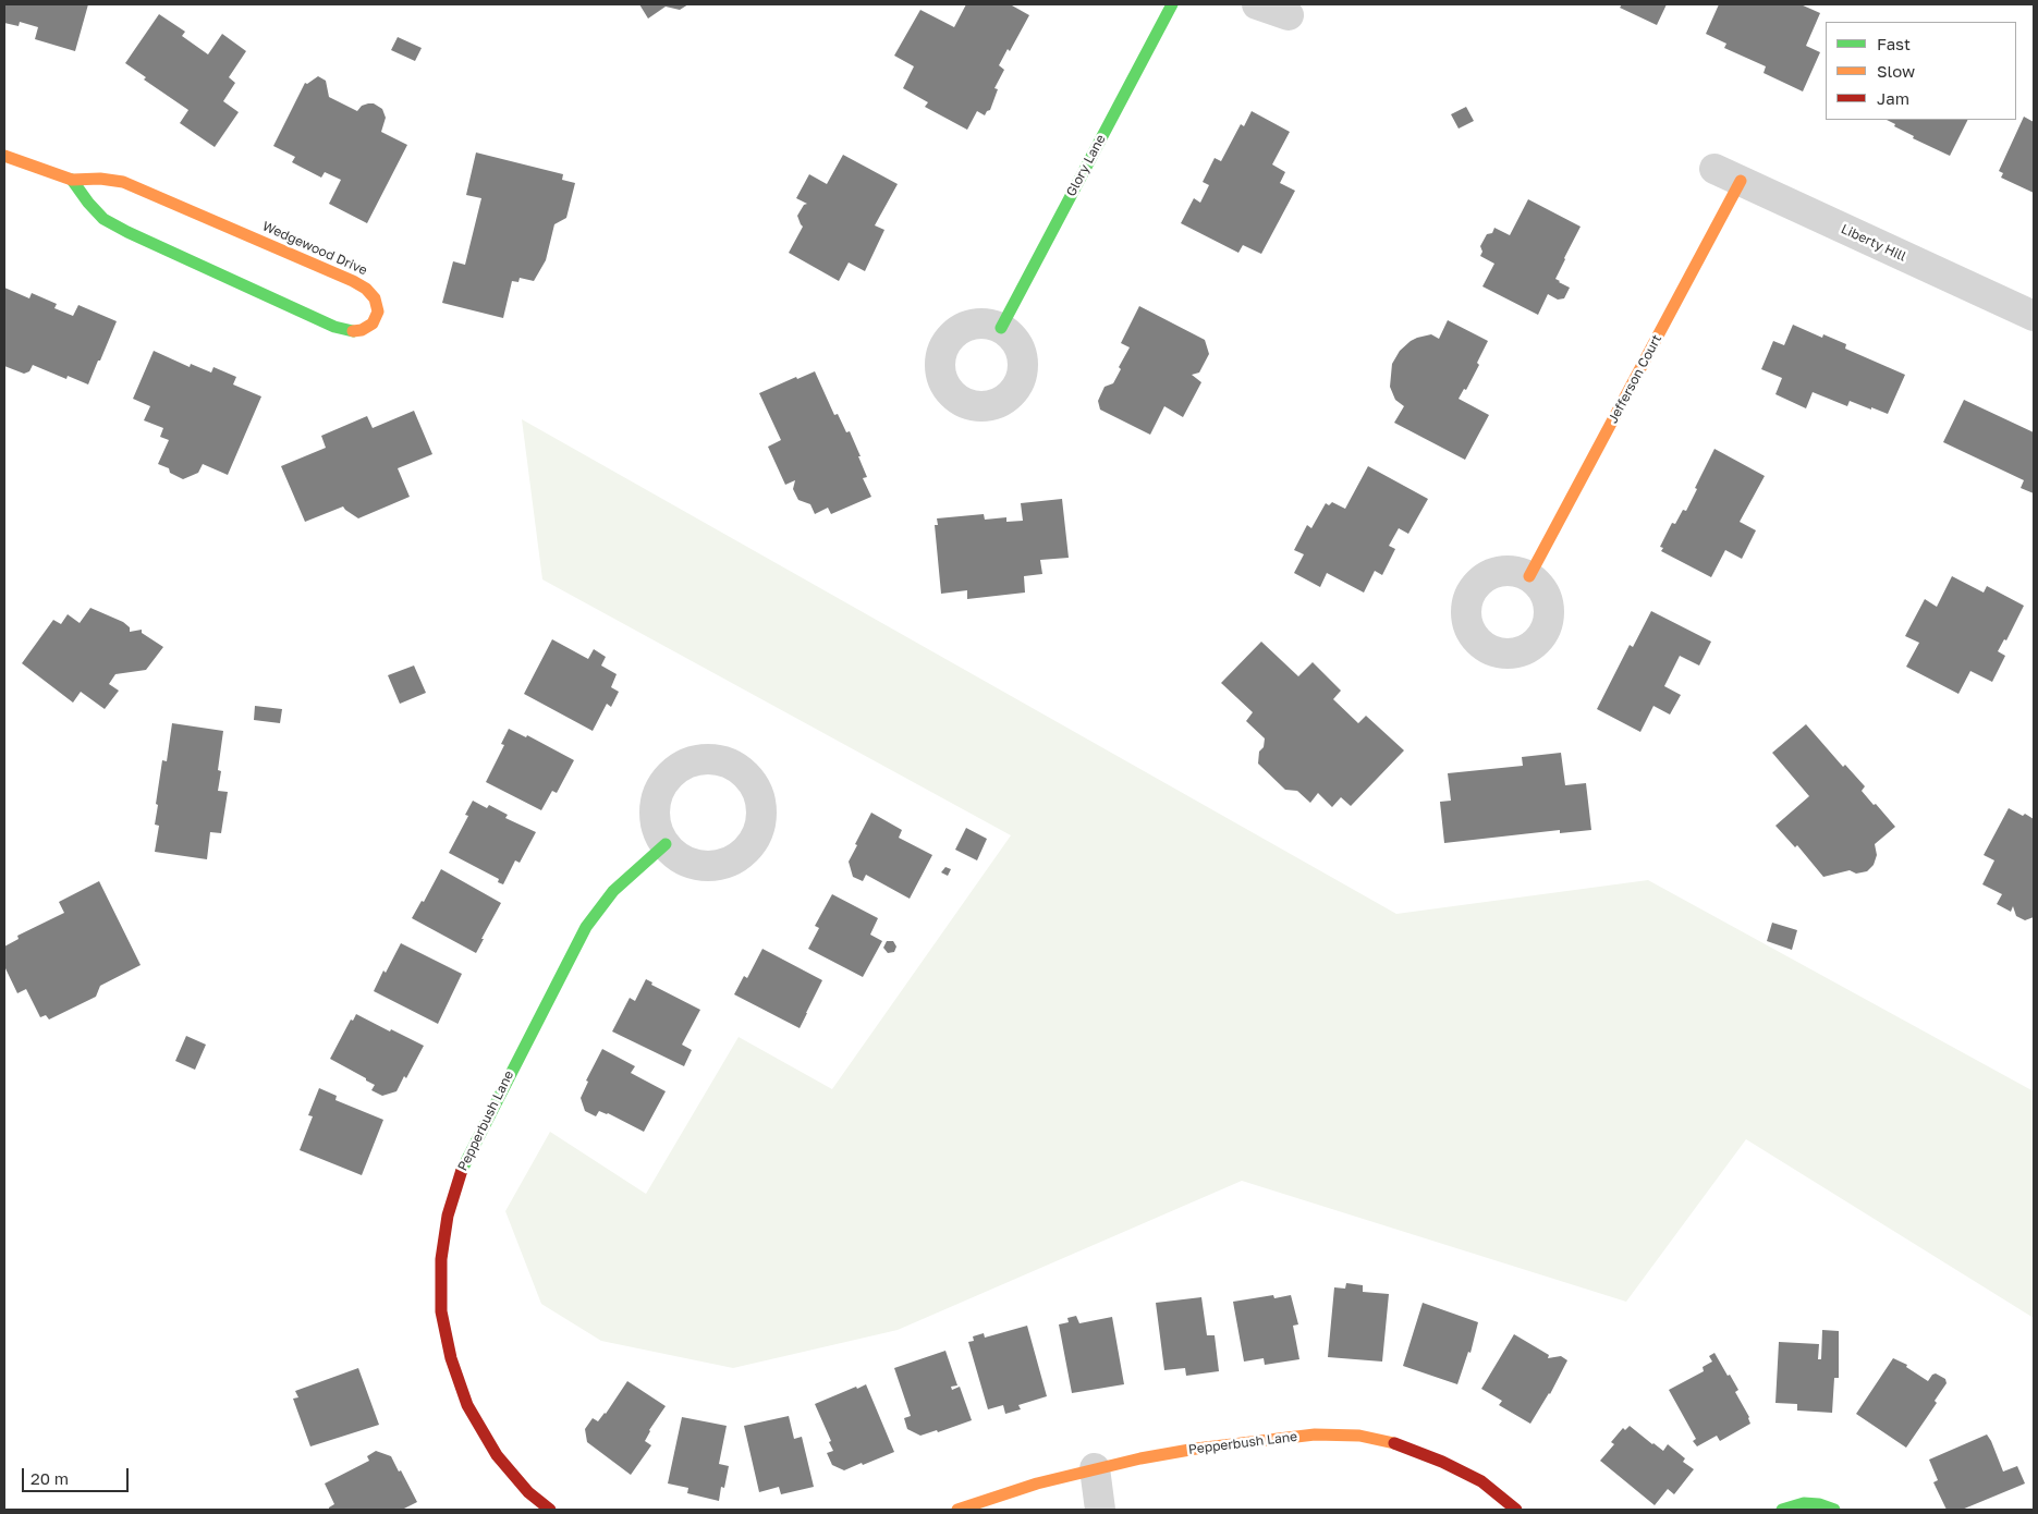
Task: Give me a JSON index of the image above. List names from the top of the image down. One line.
{"streets":{"street":["Glory Lane","Liberty Hill","Wedgewood Drive","Jefferson Court","Pepperbush Lane"]},"crossings":[["Liberty Hill","Jefferson Court"]],"legend":["Fast","Slow","Jam"],"scale_bar":"20 m"}
